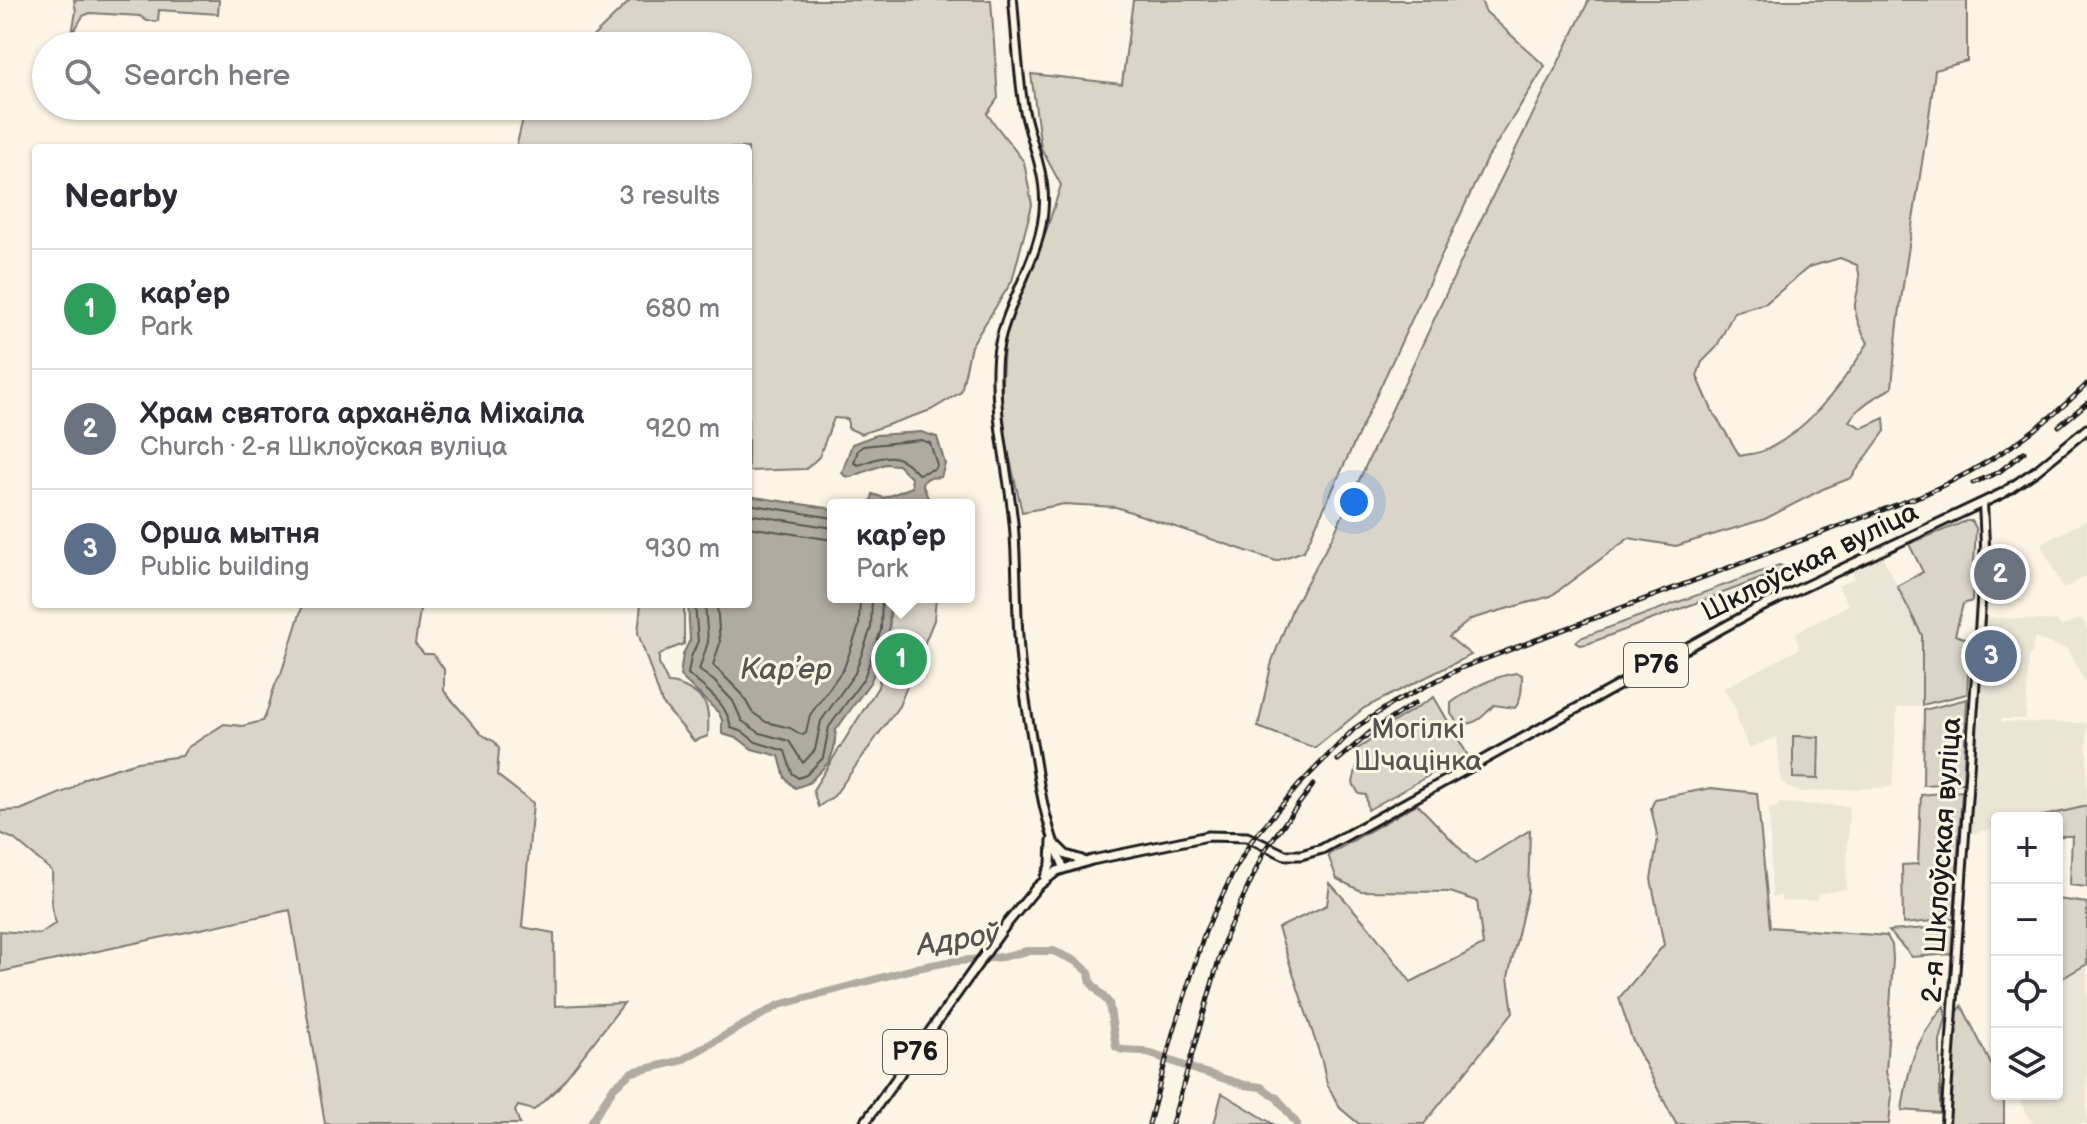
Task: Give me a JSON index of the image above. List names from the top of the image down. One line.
{"streets":{"main road":["Шклоўская вуліца","Р76"],"street":["2-я Шклоўская вуліца"]},"crossings":[["Шклоўская вуліца","Р76"],["Шклоўская вуліца","2-я Шклоўская вуліца"]],"water":["Карʼер","Адроў"],"parks":["Могілкі Шчацінка"],"page":{"search":"Search here","heading":["Nearby","3 results"],"list":[{"mark":"1","name":"карʼер","note":"Park","value":"680 m"},{"mark":"2","name":"Храм святога арханёла Міхаіла","note":"Church · 2-я Шклоўская вуліца","value":"920 m"},{"mark":"3","name":"Орша мытня","note":"Public building","value":"930 m"}],"popup":["карʼер","Park"],"pins":["2","3","1"],"map_buttons":["+","−"]}}
